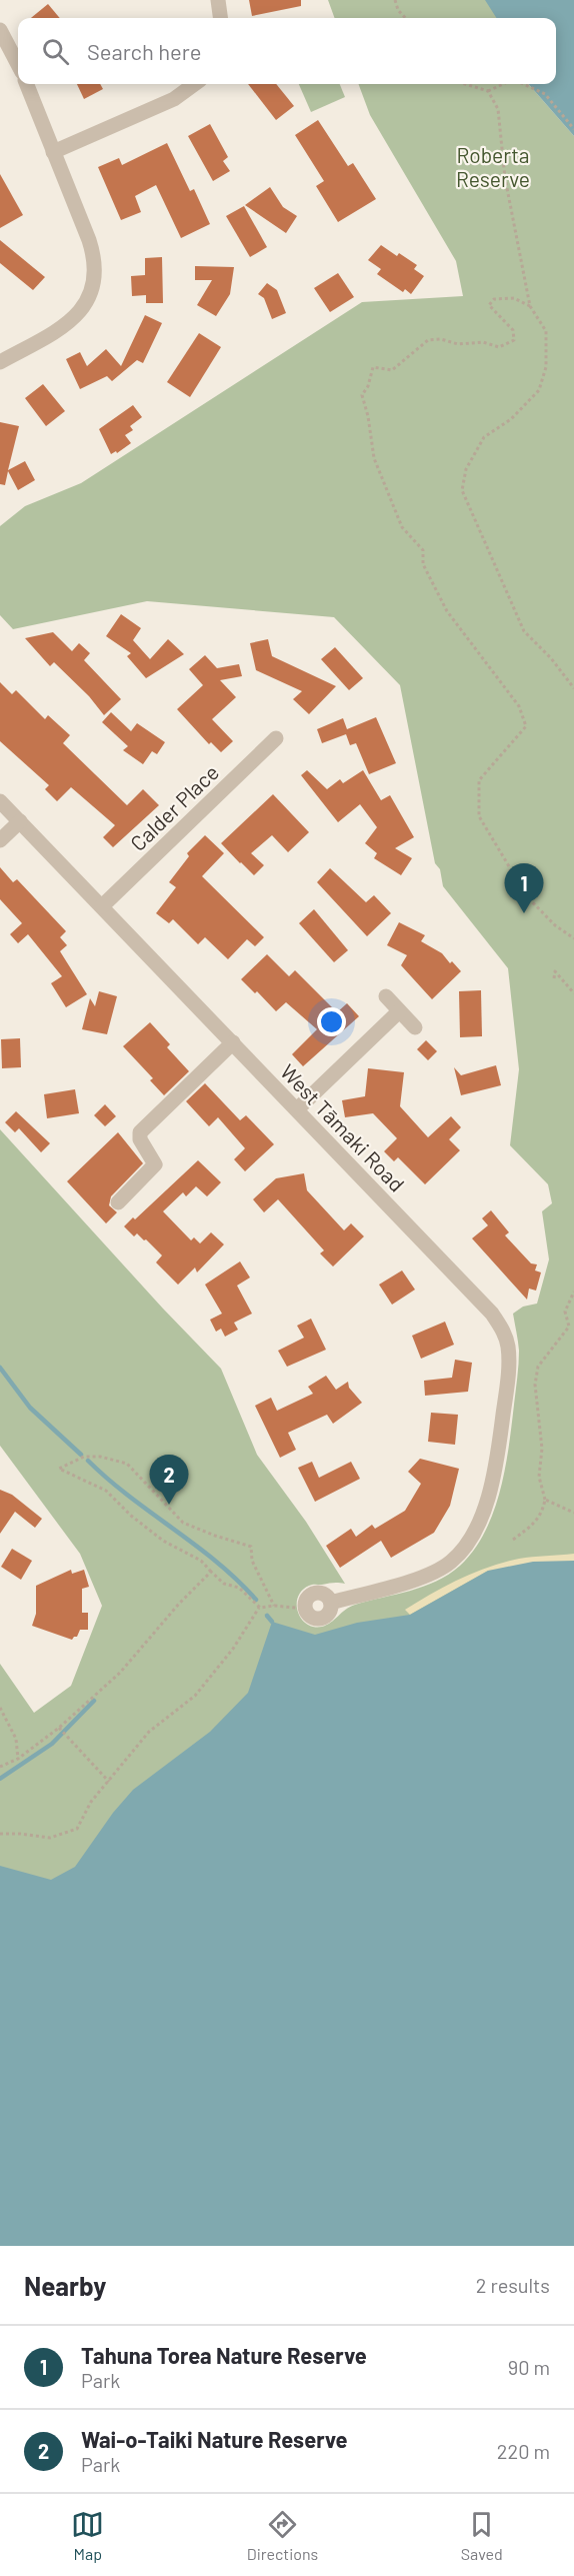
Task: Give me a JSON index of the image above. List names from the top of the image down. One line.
{"streets":{"street":["Calder Place","West Tāmaki Road"]},"crossings":[["Calder Place","West Tāmaki Road"]],"parks":["Roberta Reserve"],"page":{"search":"Search here","pins":["1","2"],"heading":["Nearby","2 results"],"list":[{"mark":"1","name":"Tahuna Torea Nature Reserve","note":"Park","value":"90 m"},{"mark":"2","name":"Wai-o-Taiki Nature Reserve","note":"Park","value":"220 m"}],"nav":["Map","Directions","Saved"]}}
